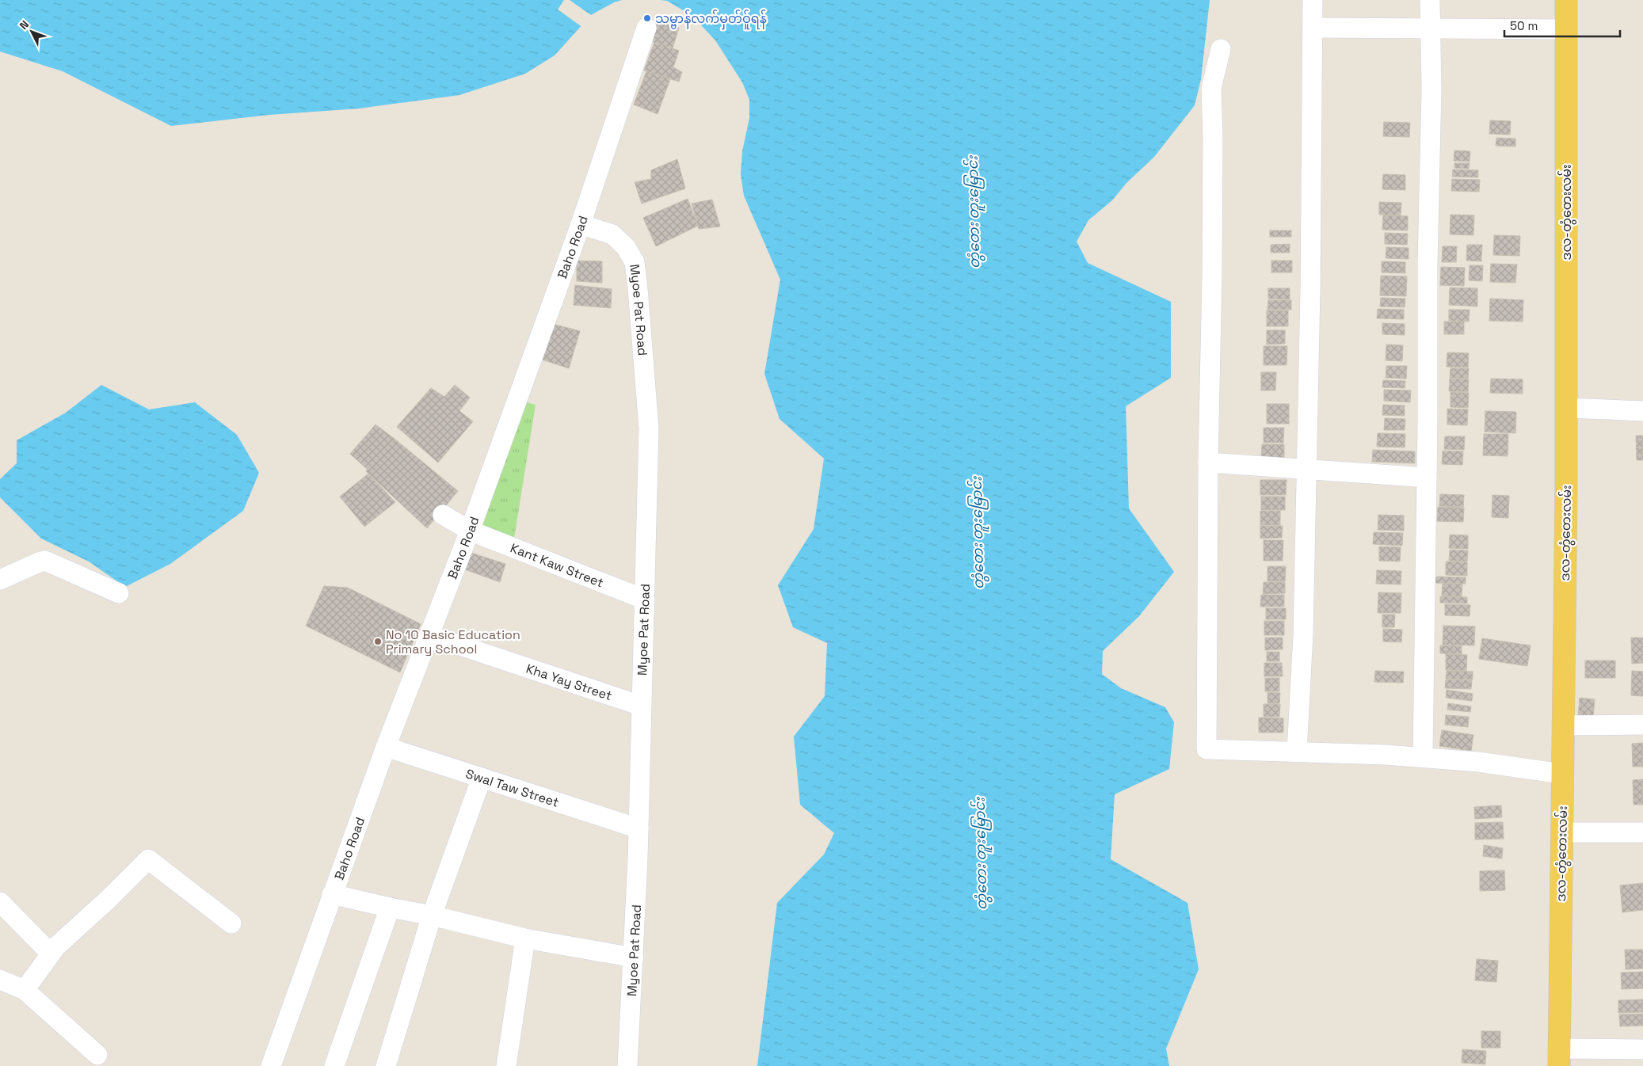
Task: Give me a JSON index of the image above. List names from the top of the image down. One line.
{"streets":{"main road":["ဒလ-တွံတေးလမ်း"],"street":["Baho Road","Myoe Pat Road","Kant Kaw Street","Kha Yay Street","Swal Taw Street"]},"crossings":[["Baho Road","Myoe Pat Road"],["Baho Road","Kant Kaw Street"],["Baho Road","Kha Yay Street"],["Baho Road","Swal Taw Street"],["Myoe Pat Road","Kant Kaw Street"],["Myoe Pat Road","Kha Yay Street"],["Myoe Pat Road","Swal Taw Street"]],"water":["တွံတေး တူးမြောင်း"],"places":["သမ္ဗာန်လက်မှတ်ဝ်ူရန်","No 10 Basic Education Primary School"],"scale_bar":"50 m","north":"top left"}
